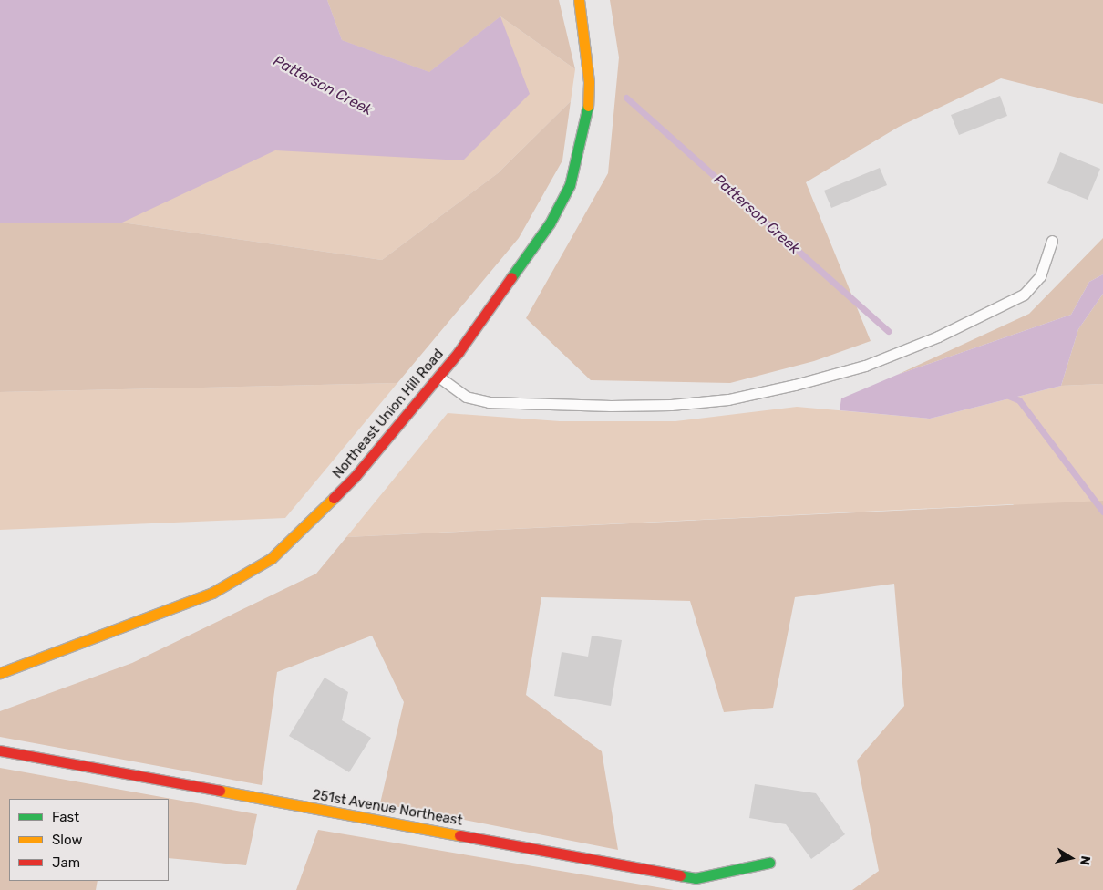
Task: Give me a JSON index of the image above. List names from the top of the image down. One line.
{"streets":{"street":["Northeast Union Hill Road","251st Avenue Northeast"]},"water":["Patterson Creek"],"legend":["Fast","Slow","Jam"],"north":"right"}
